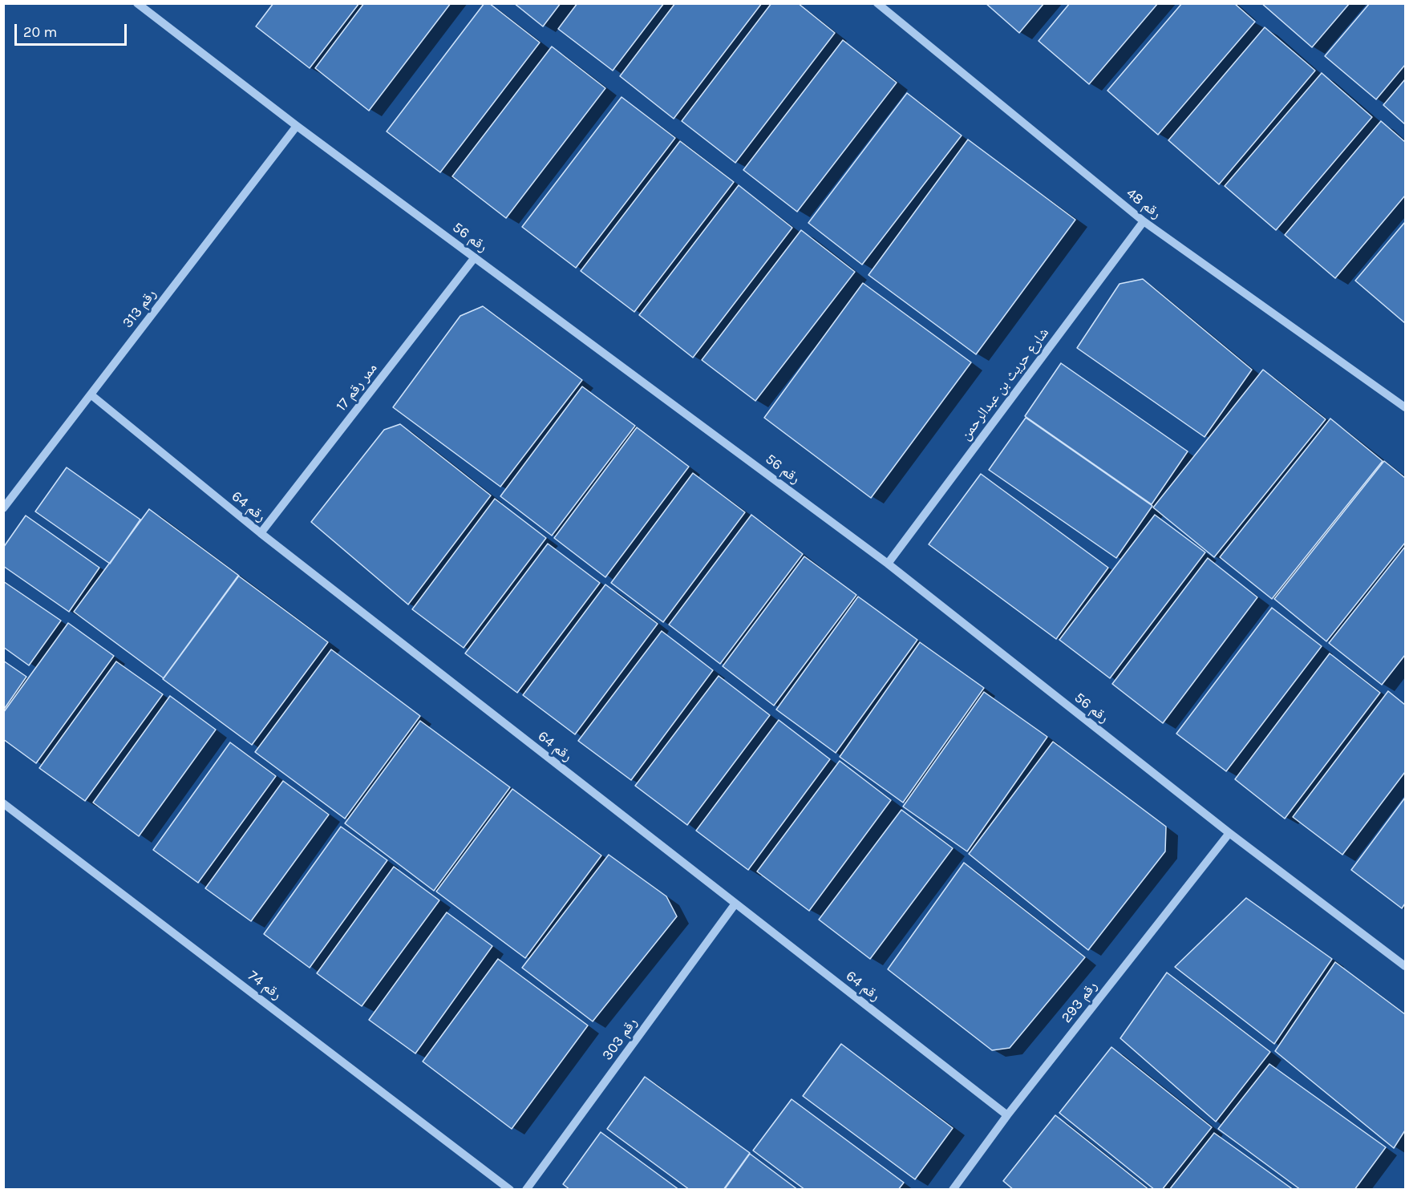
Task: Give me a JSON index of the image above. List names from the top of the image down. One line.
{"streets":{"street":["رقم 48","رقم 56","رقم 313","شارع حريث بن عبدالرحمن","ممر رقم 17","رقم 64","رقم 74","رقم 293","رقم 303"]},"crossings":[["رقم 48","شارع حريث بن عبدالرحمن"],["رقم 56","رقم 313"],["رقم 56","شارع حريث بن عبدالرحمن"],["رقم 56","ممر رقم 17"],["رقم 56","رقم 293"],["رقم 313","رقم 64"],["ممر رقم 17","رقم 64"],["رقم 64","رقم 293"],["رقم 64","رقم 303"]],"scale_bar":"20 m"}
